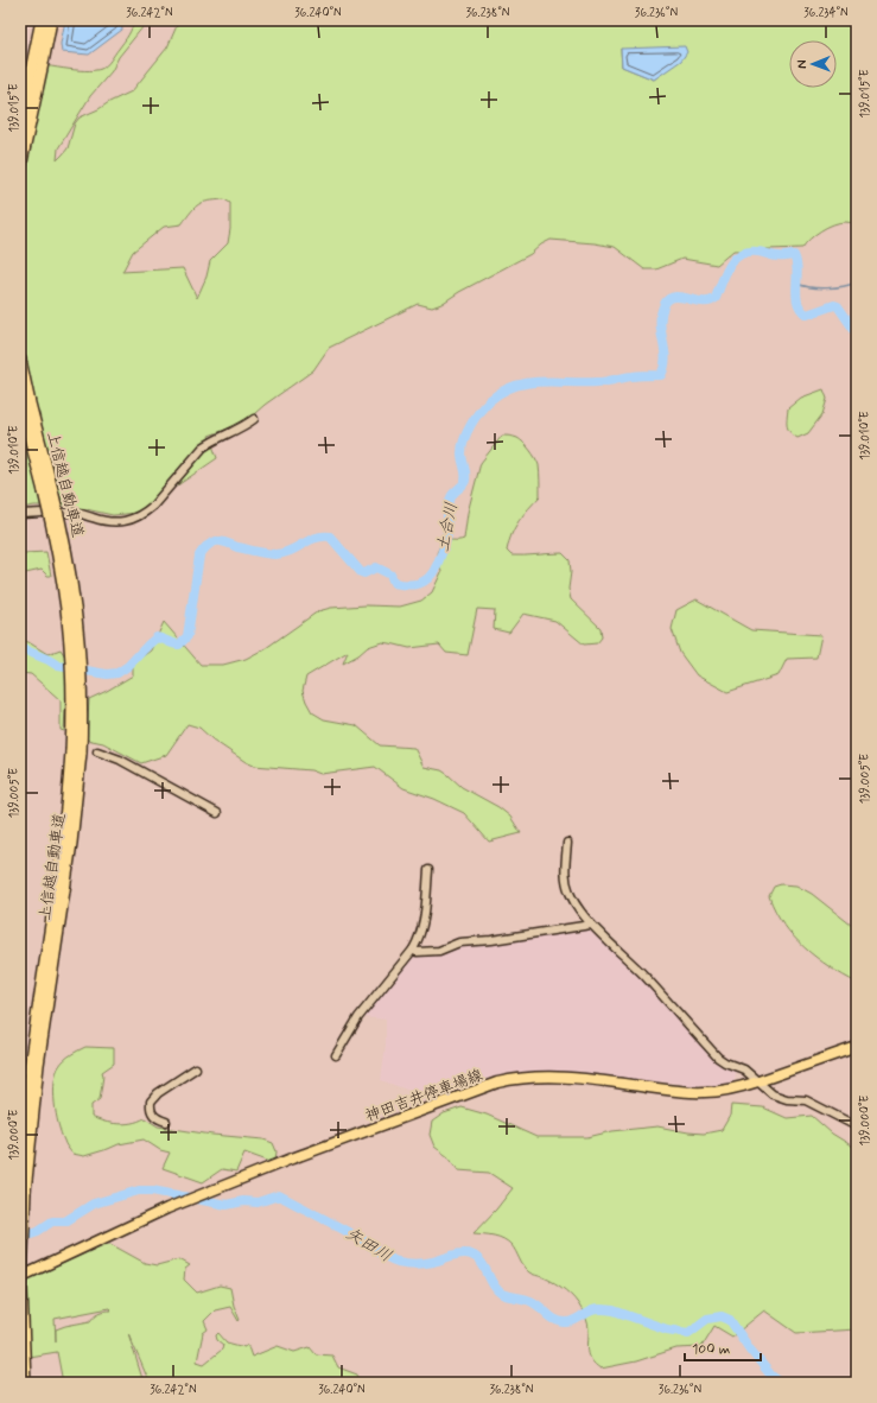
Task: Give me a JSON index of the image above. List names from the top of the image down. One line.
{"streets":{"highway":["上信越自動車道"],"main road":["神田吉井停車場線"]},"crossings":[["上信越自動車道","神田吉井停車場線"]],"water":["土合川","矢田川"],"scale_bar":"100 m","north":"left","coordinates":["36.242°N","36.240°N","36.238°N","36.236°N","36.234°N","139.015°E","139.010°E","139.005°E","139.000°E"]}
